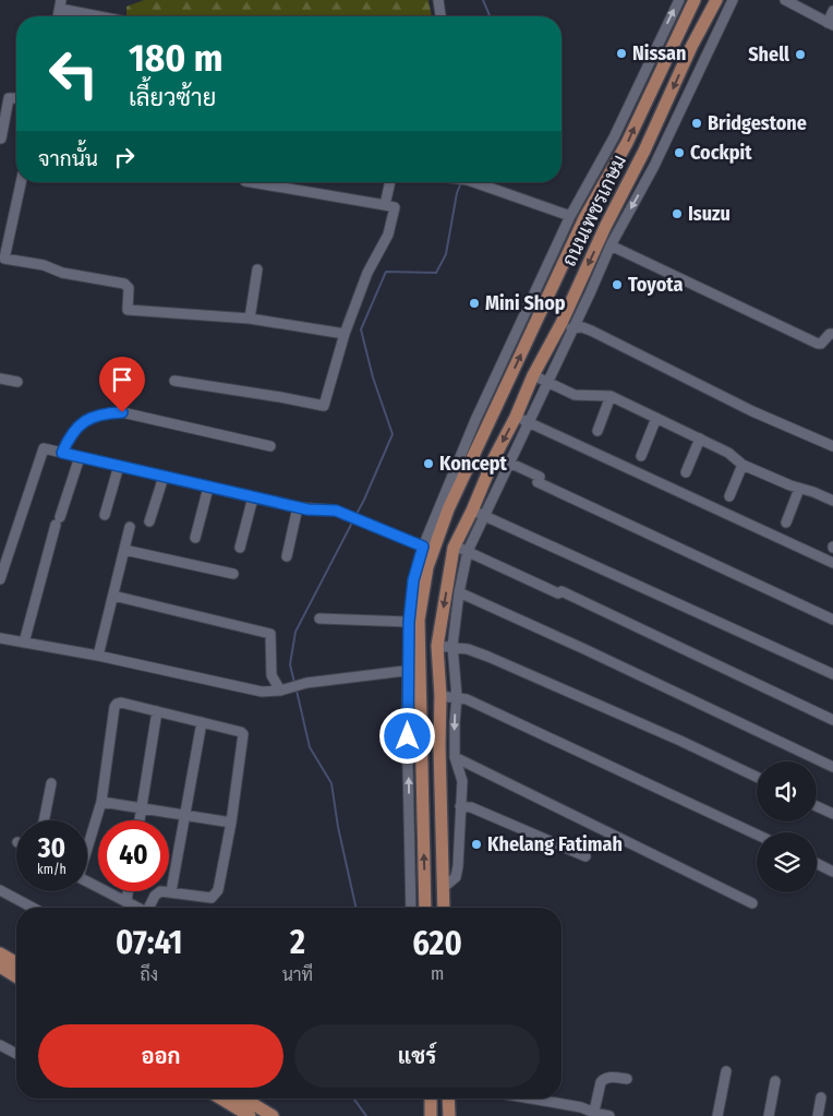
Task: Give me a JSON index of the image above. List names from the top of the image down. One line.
{"streets":{"main road":["ถนนเพชรเกษม"]},"places":["Nissan","Shell","Bridgestone","Cockpit","Isuzu","Toyota","Mini Shop","Koncept","Khelang Fatimah"],"page":{"turn":["180 m","เลี้ยวซ้าย"],"then":"จากนั้น","speed":"30 km/h","limit":"40","eta":["07:41","ถึง","2","นาที","620","m"],"buttons":["ออก","แชร์"]}}
